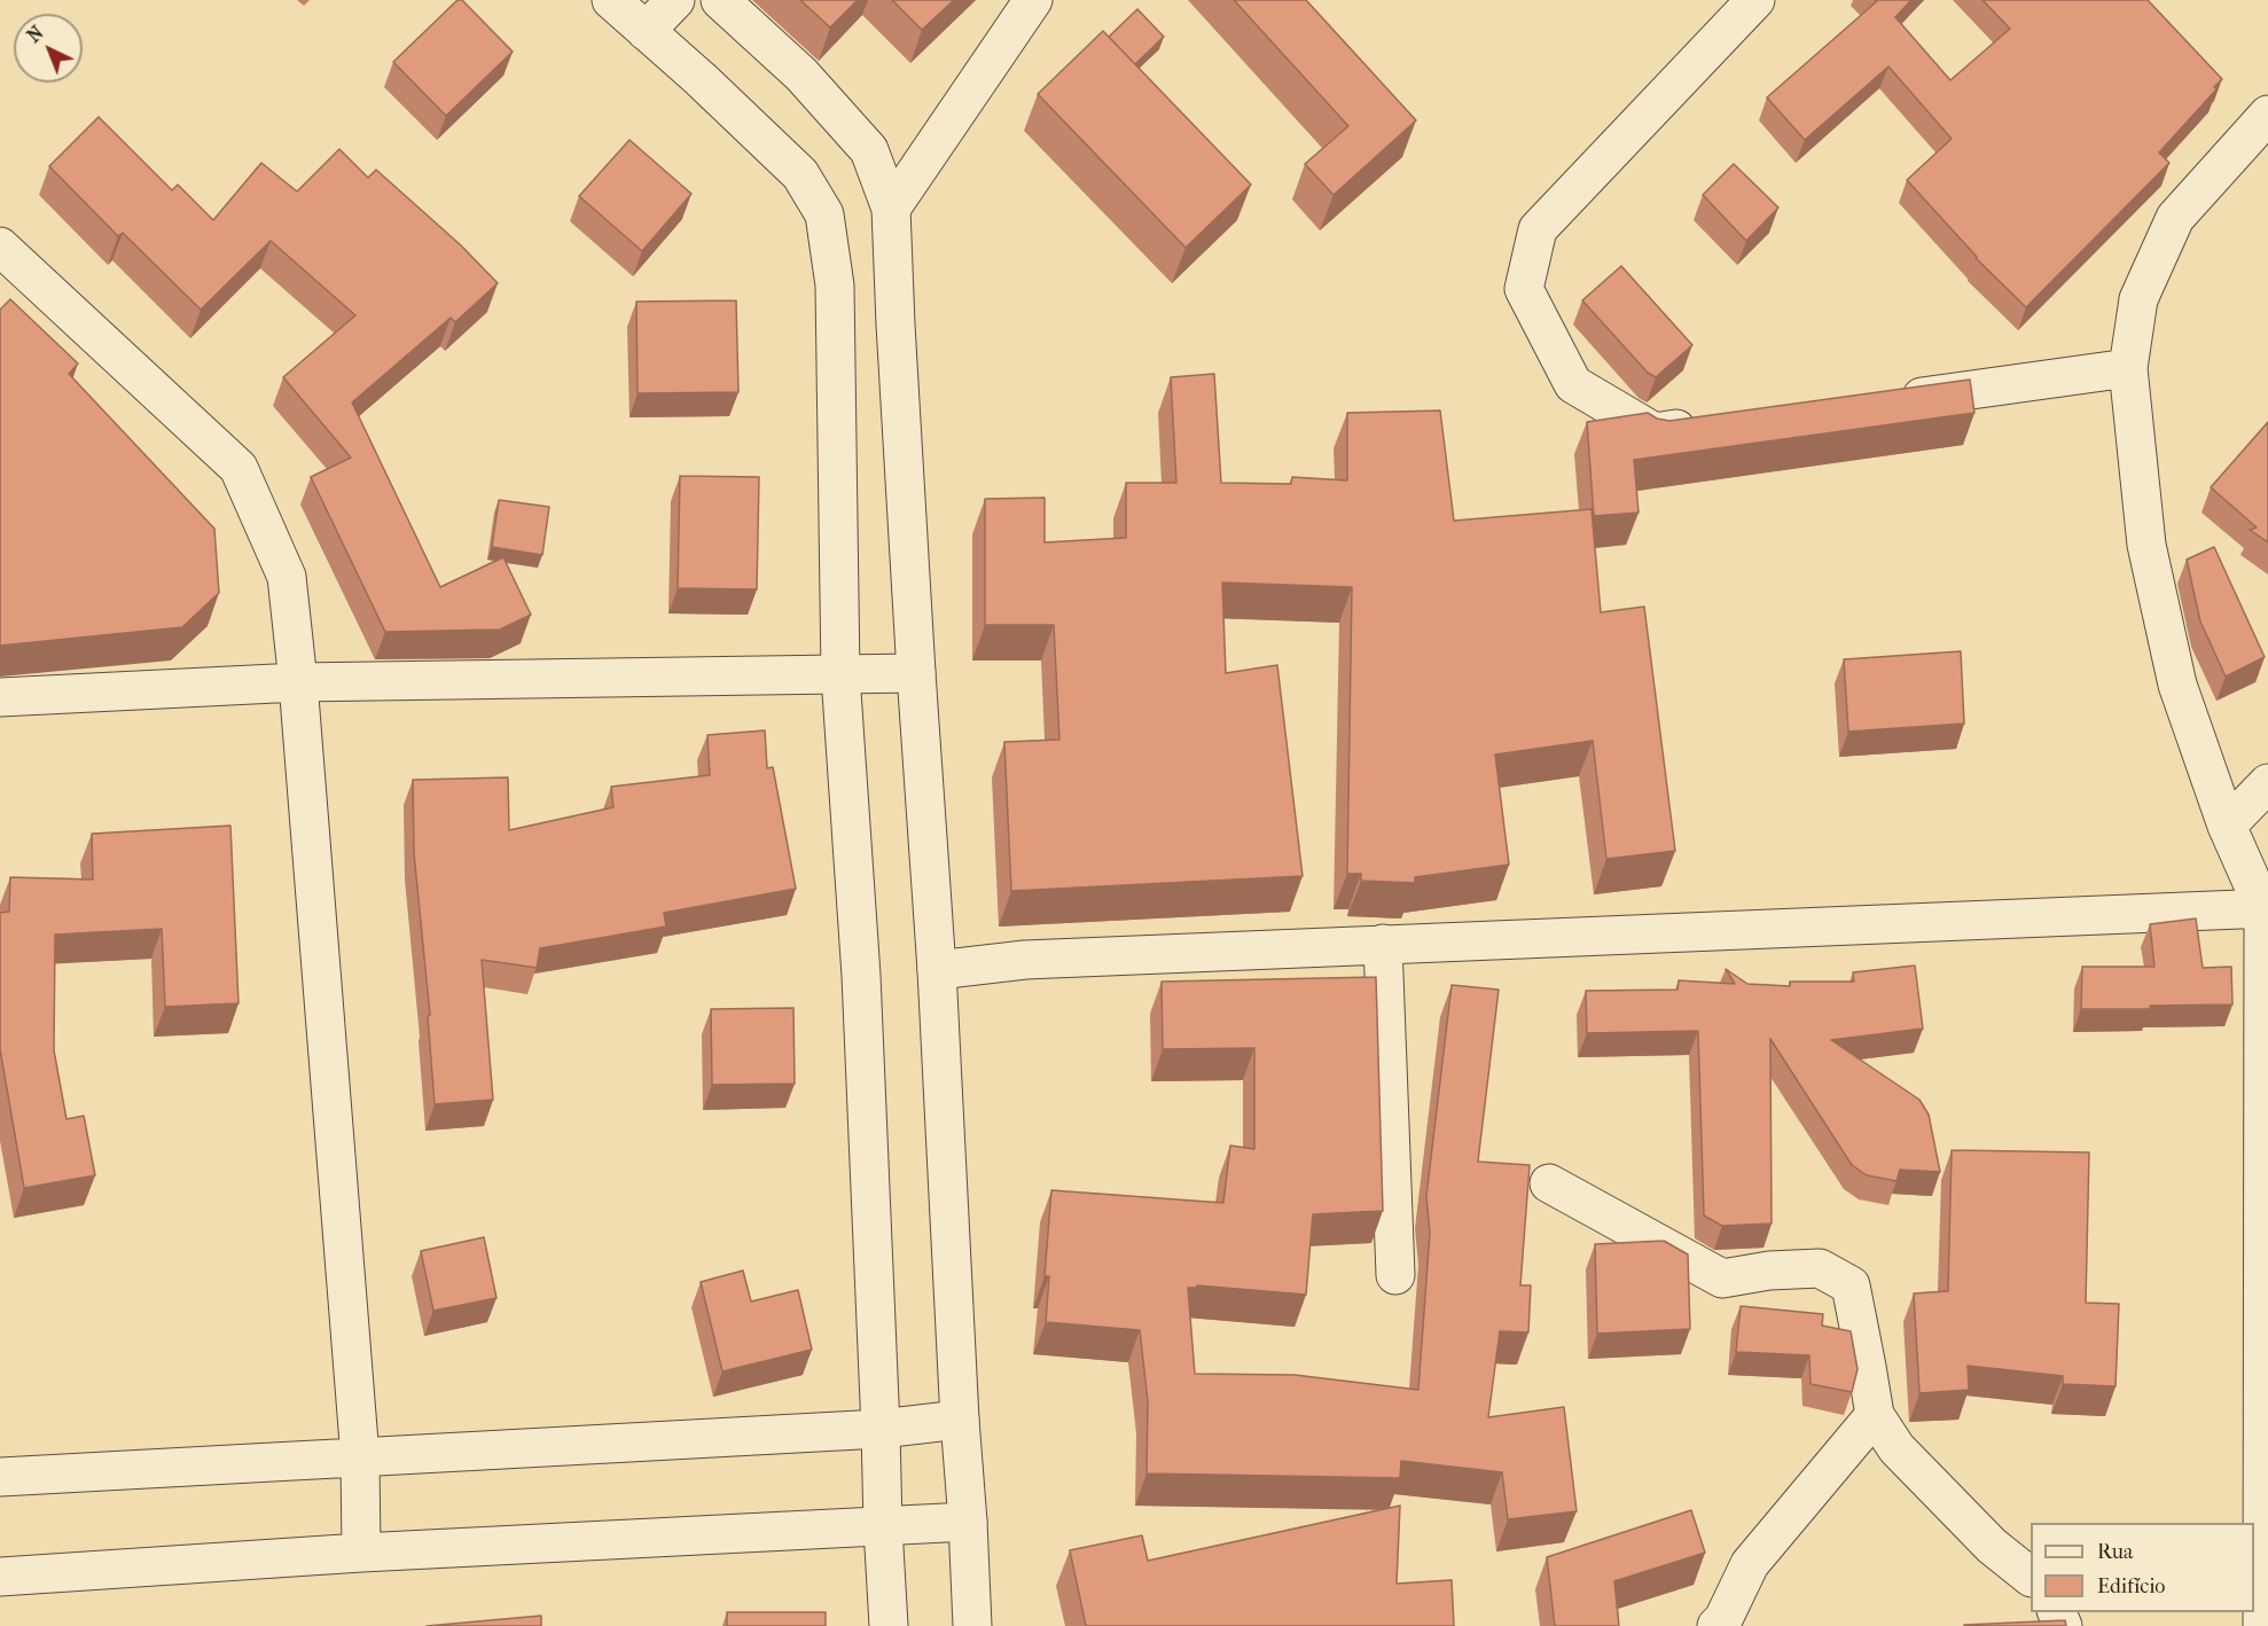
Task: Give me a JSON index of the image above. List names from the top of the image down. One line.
{"legend":["Rua","Edifício"],"north":"top left"}
